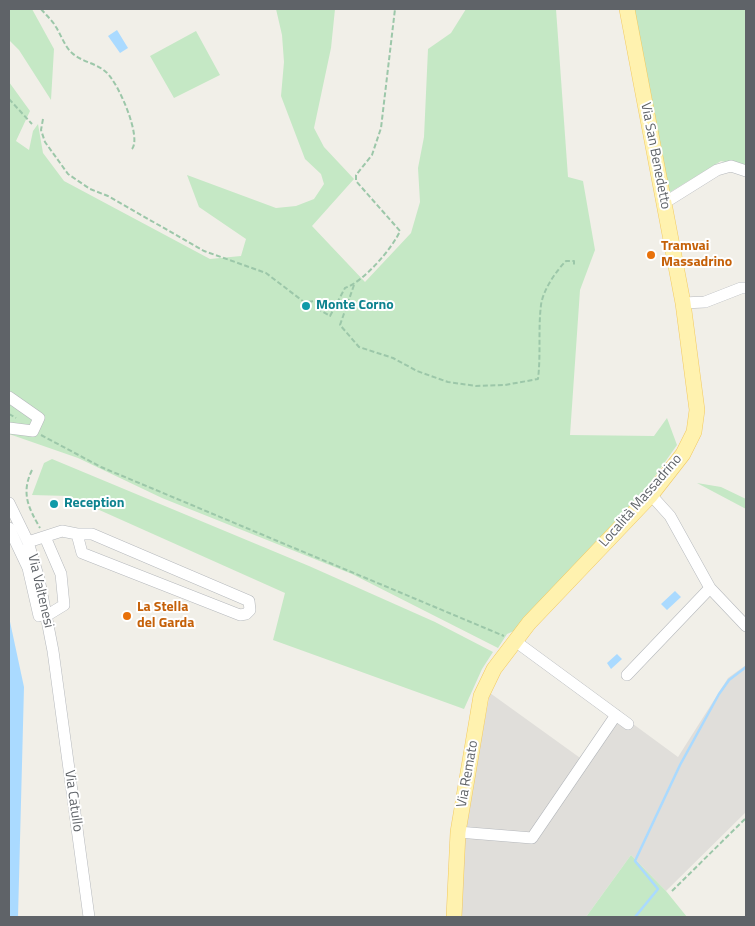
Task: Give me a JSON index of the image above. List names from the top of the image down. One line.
{"streets":{"main road":["Via San Benedetto","Località Massadrino","Via Remato"],"street":["Via Valtenesi","Via Catullo"]},"crossings":[["Via San Benedetto","Località Massadrino"],["Località Massadrino","Via Remato"],["Via Valtenesi","Via Catullo"]],"places":["Tramvai Massadrino","Monte Corno","Reception","La Stella del Garda"]}
